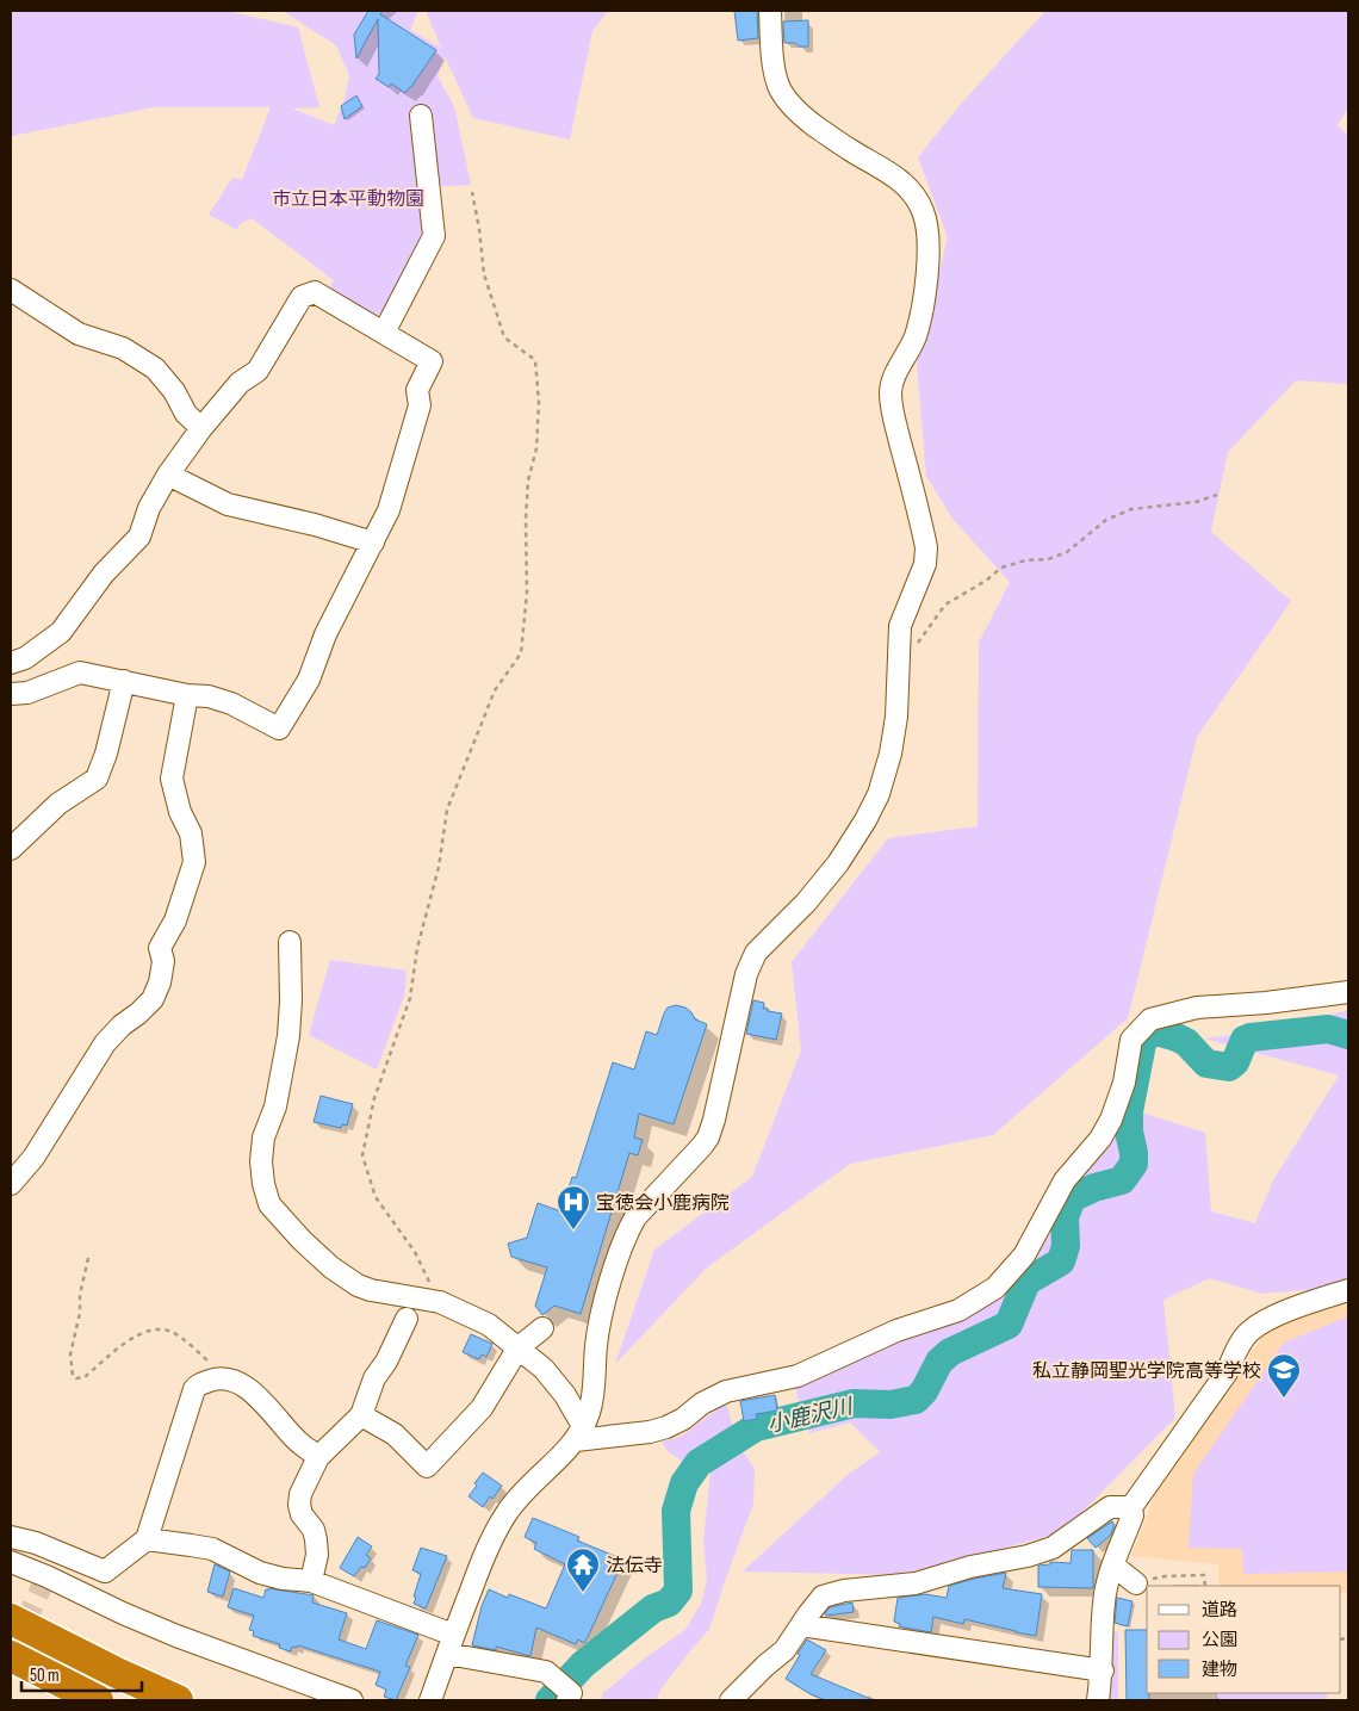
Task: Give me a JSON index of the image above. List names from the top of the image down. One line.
{"water":["小鹿沢川"],"parks":["市立日本平動物園"],"places":{"hospital":["宝徳会小鹿病院"],"school or university":["私立静岡聖光学院高等学校"],"temple":["法伝寺"]},"legend":["道路","公園","建物"],"scale_bar":"50 m"}
